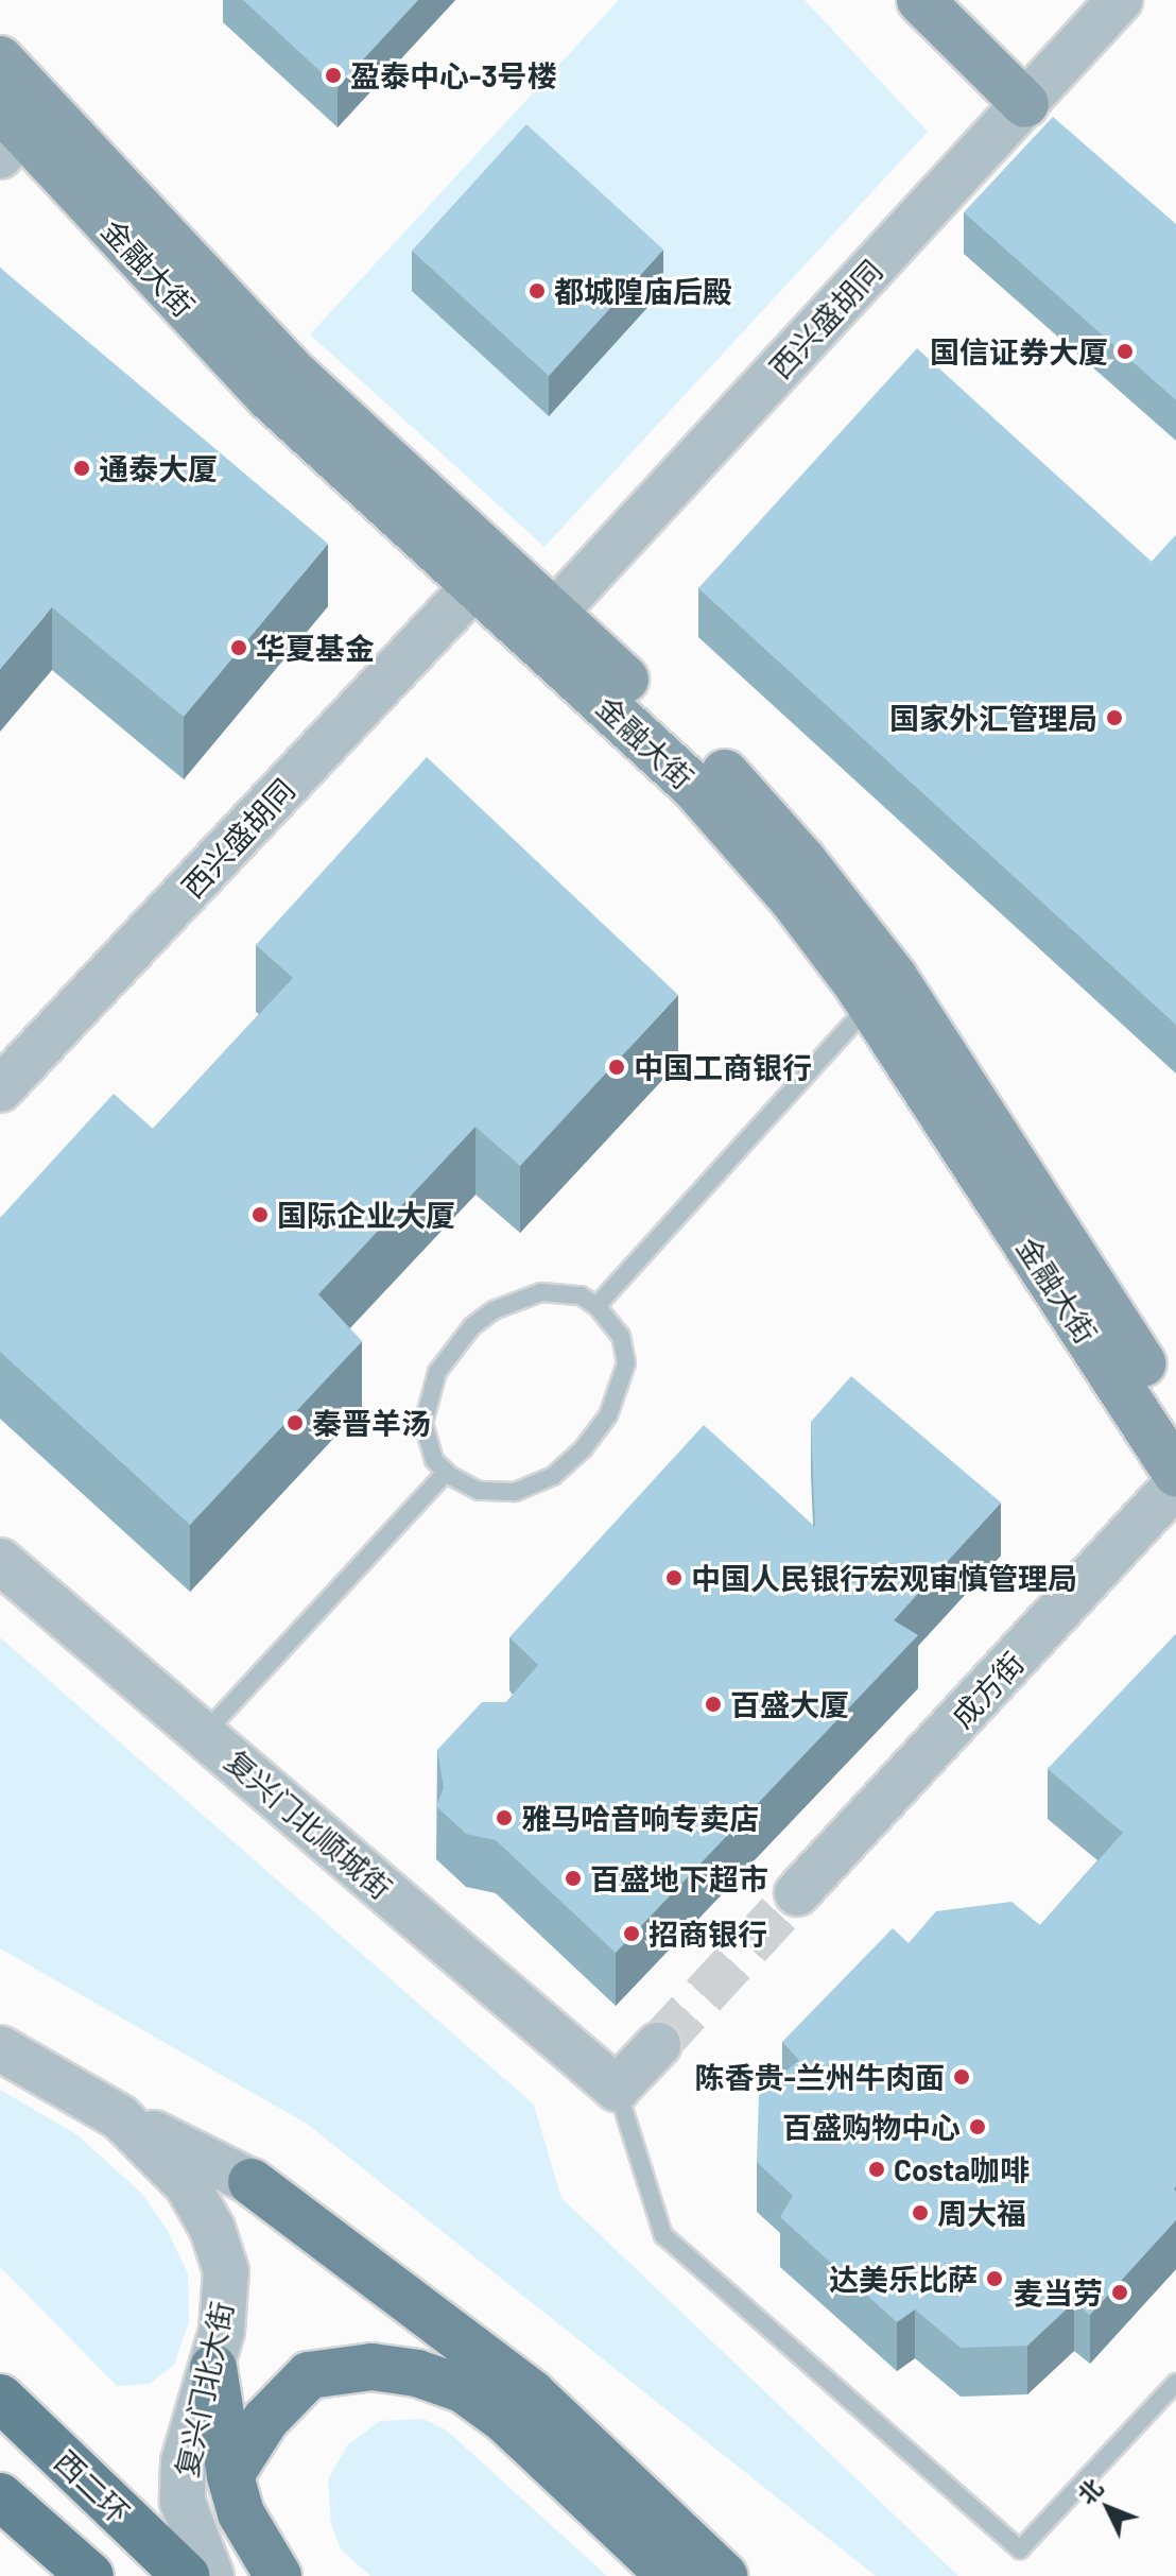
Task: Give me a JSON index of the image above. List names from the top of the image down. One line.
{"streets":{"highway":["西二环"],"main road":["金融大街"],"street":["西兴盛胡同","成方街","复兴门北顺城街","复兴门北大街"]},"crossings":[["金融大街","西兴盛胡同"]],"places":["盈泰中心-3号楼","都城隍庙后殿","国信证券大厦","通泰大厦","华夏基金","国家外汇管理局","中国工商银行","国际企业大厦","秦晋羊汤","中国人民银行宏观审慎管理局","百盛大厦","雅马哈音响专卖店","百盛地下超市","招商银行","陈香贵-兰州牛肉面","百盛购物中心","Costa咖啡","周大福","达美乐比萨","麦当劳"],"north":"top left"}
